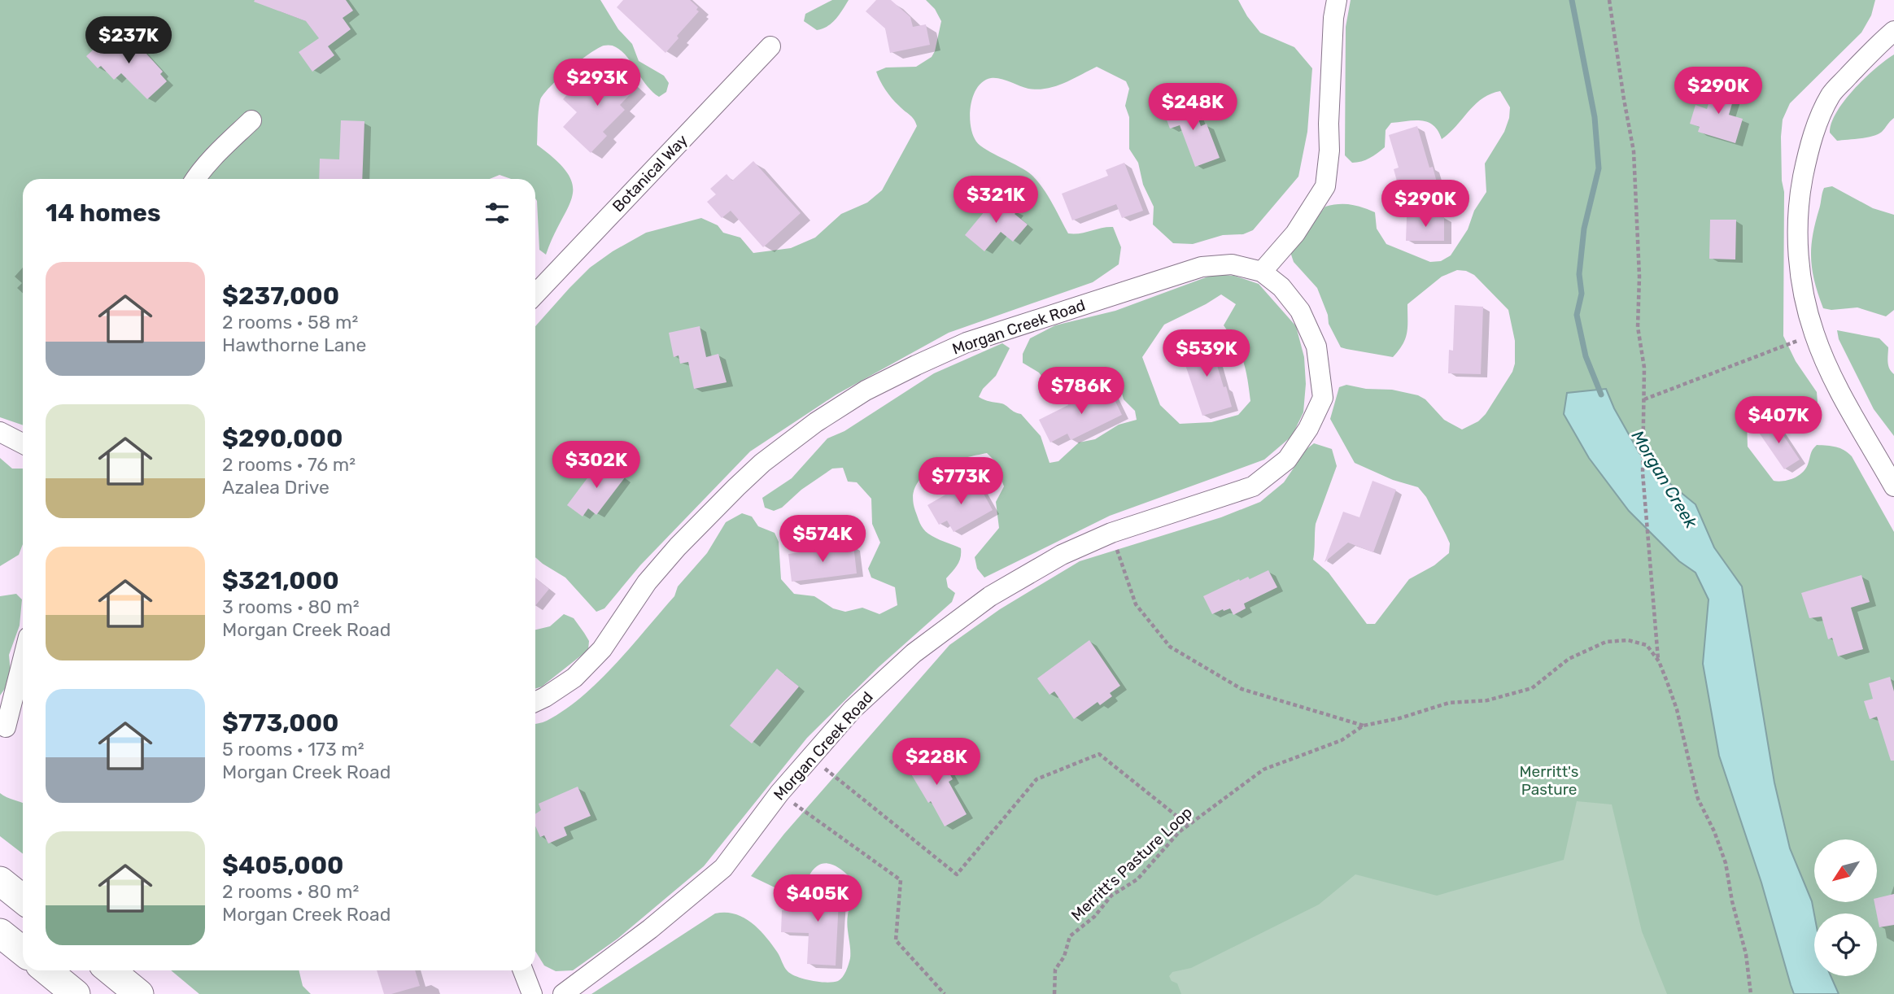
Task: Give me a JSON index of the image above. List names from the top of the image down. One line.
{"streets":{"street":["Botanical Way","Morgan Creek Road"],"path":["Merritt's Pasture Loop"]},"water":["Morgan Creek"],"parks":["Merritt's Pasture"],"north":"bottom left","page":{"price":["$237K","$293K","$290K","$248K","$321K","$290K","$539K","$786K","$407K","$302K","$773K","$574K","$228K","$405K"],"heading":"14 homes","list":[{"name":"$237,000","note":"2 rooms · 58 m² · Hawthorne Lane"},{"name":"$290,000","note":"2 rooms · 76 m² · Azalea Drive"},{"name":"$321,000","note":"3 rooms · 80 m² · Morgan Creek Road"},{"name":"$773,000","note":"5 rooms · 173 m² · Morgan Creek Road"},{"name":"$405,000","note":"2 rooms · 80 m² · Morgan Creek Road"}]}}
